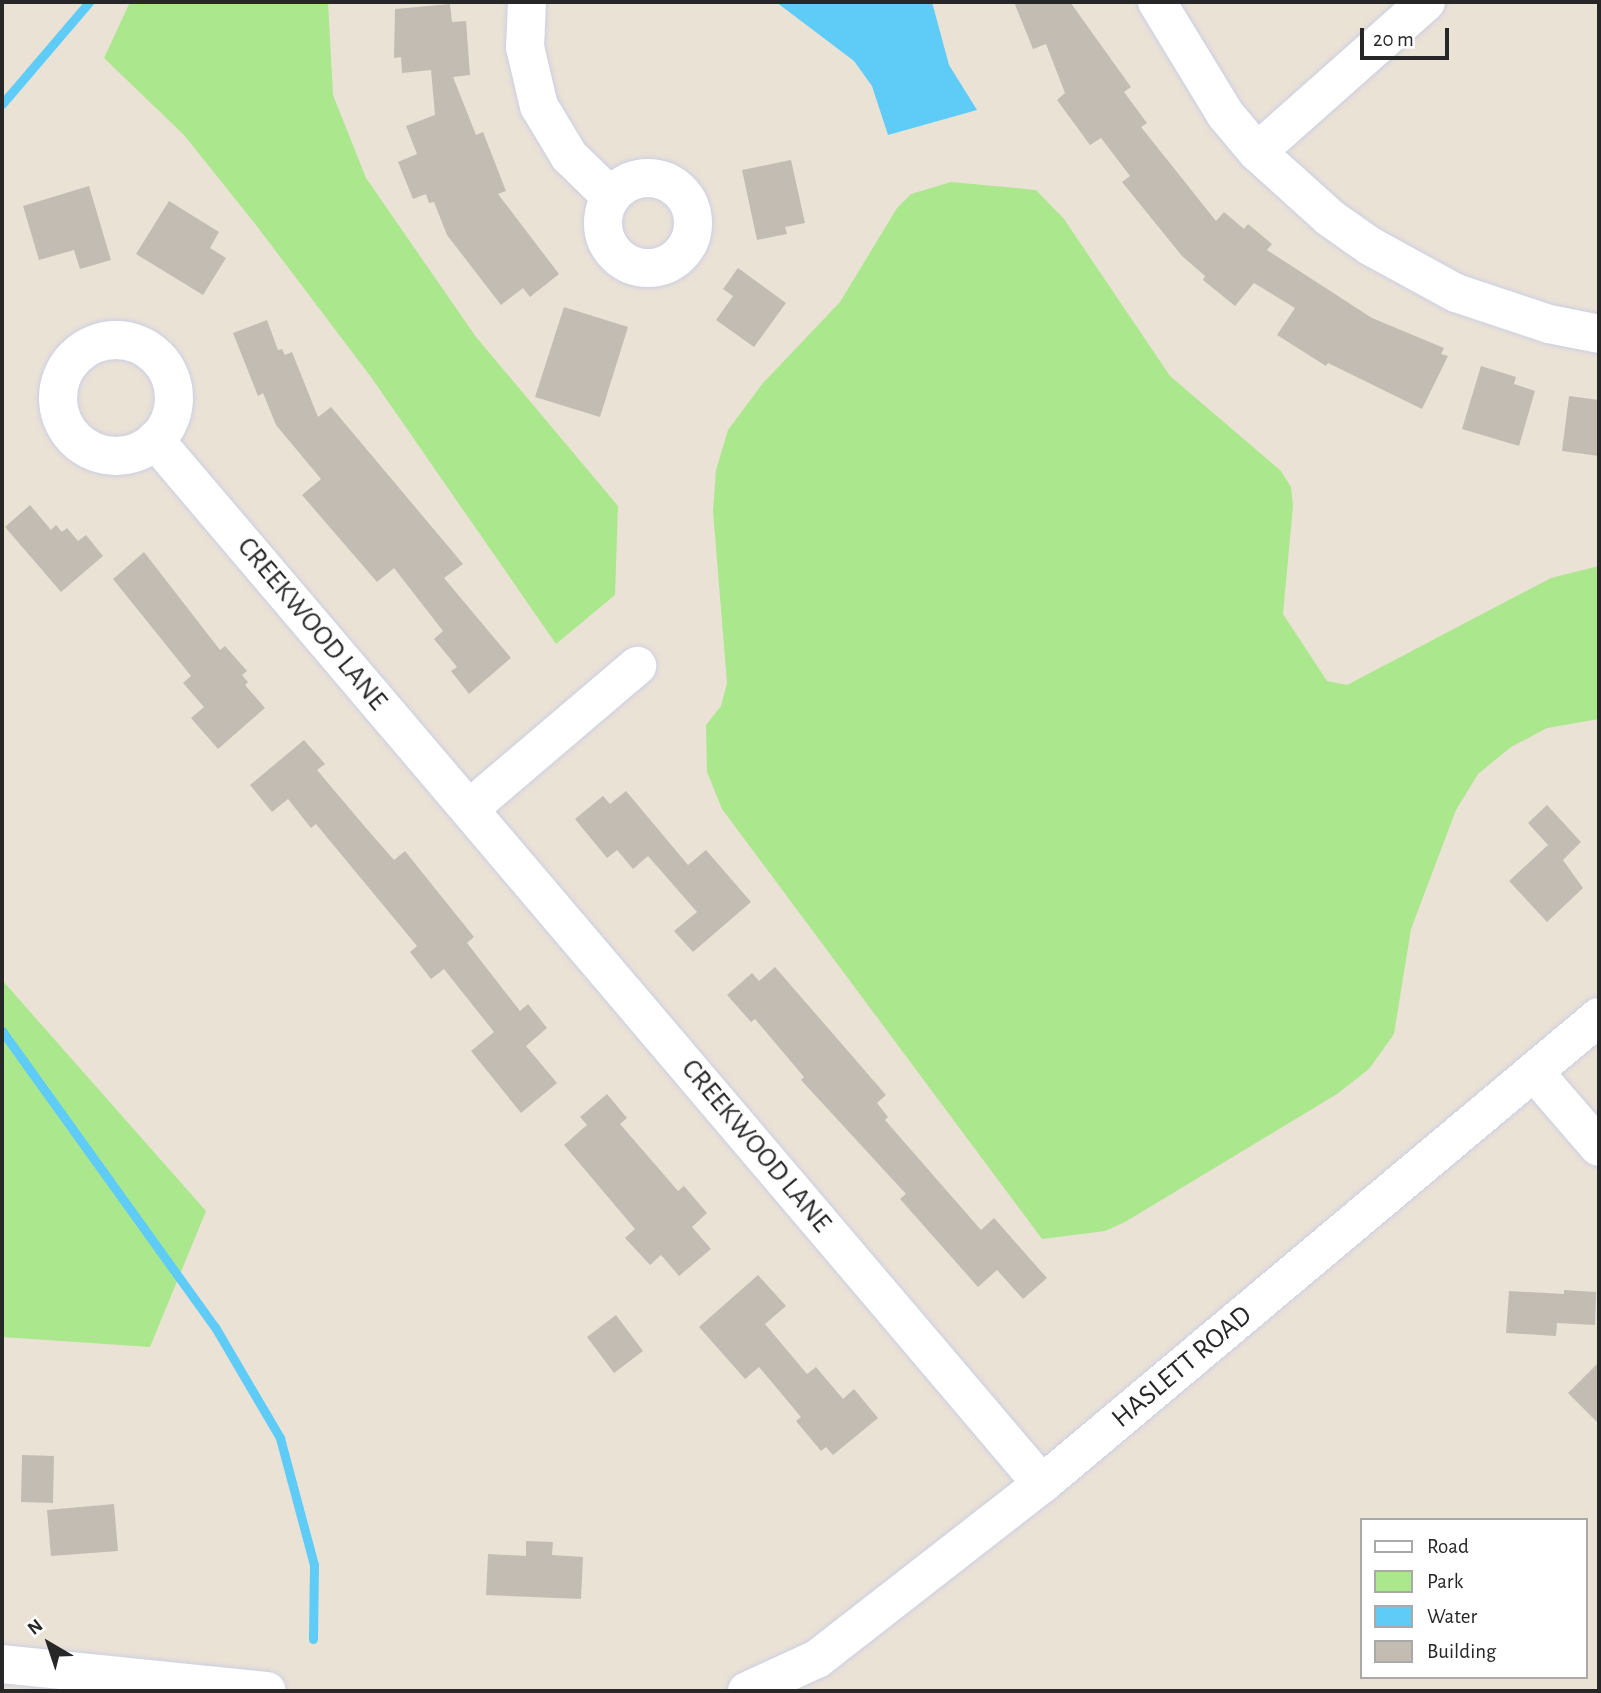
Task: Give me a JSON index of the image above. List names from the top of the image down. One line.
{"streets":{"street":["CREEKWOOD LANE","HASLETT ROAD"]},"crossings":[["CREEKWOOD LANE","HASLETT ROAD"]],"legend":["Road","Park","Water","Building"],"scale_bar":"20 m","north":"top left"}
